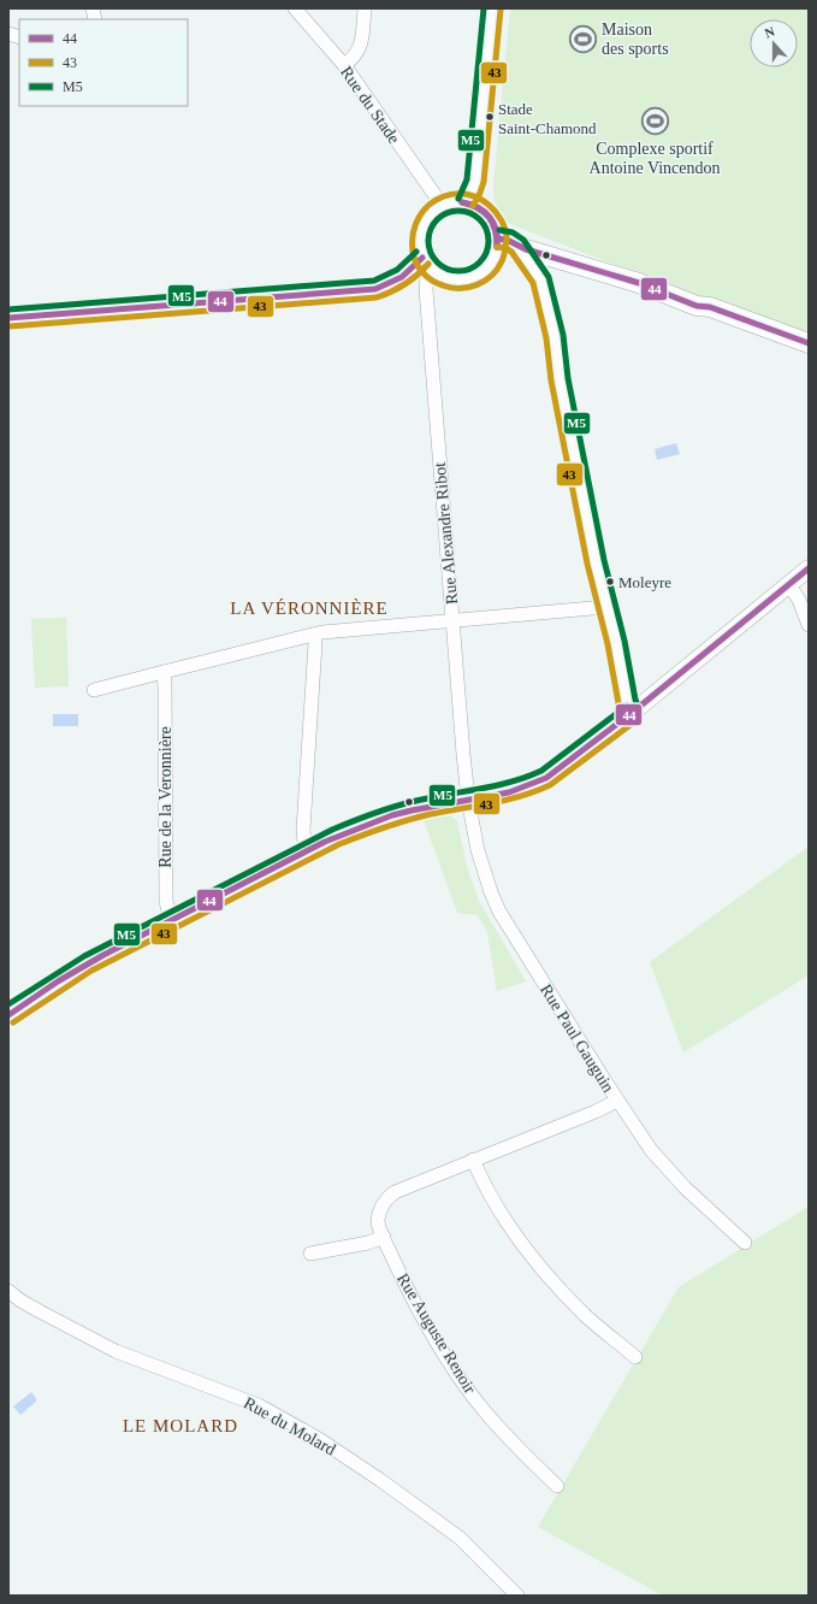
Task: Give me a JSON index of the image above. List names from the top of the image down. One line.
{"streets":{"street":["Rue du Stade","Rue Alexandre Ribot","Rue de la Veronnière","Rue Paul Gauguin","Rue Auguste Renoir","Rue du Molard"]},"crossings":[["Rue du Stade","Rue Alexandre Ribot"],["Rue Alexandre Ribot","Rue Paul Gauguin"],["Rue Paul Gauguin","Rue Auguste Renoir"]],"districts":["LA VÉRONNIÈRE","LE MOLARD"],"places":{"sports":["Maison des sports","Complexe sportif Antoine Vincendon"],"other":["Stade Saint-Chamond","Moleyre"]},"lines":["transit line M5","transit line 43","transit line 44"],"legend":["44","43","M5"],"north":"top"}
